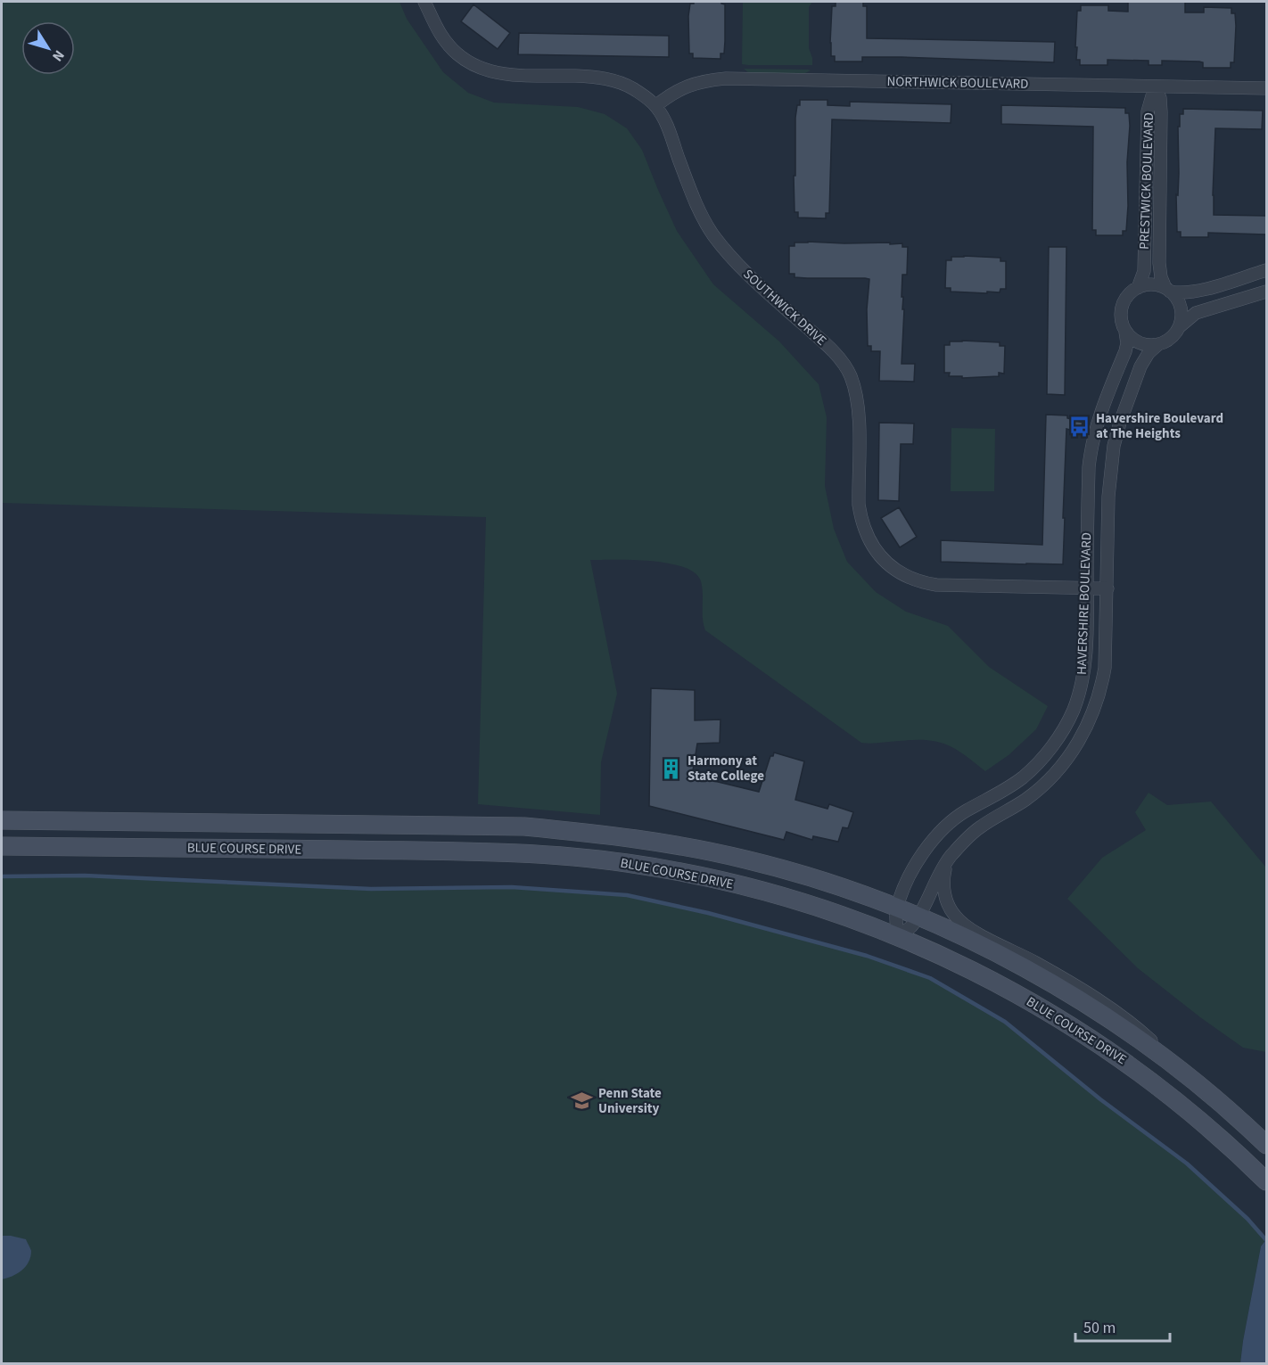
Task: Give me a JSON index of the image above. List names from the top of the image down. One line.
{"streets":{"main road":["BLUE COURSE DRIVE"],"street":["NORTHWICK BOULEVARD","PRESTWICK BOULEVARD","SOUTHWICK DRIVE","HAVERSHIRE BOULEVARD"]},"crossings":[["NORTHWICK BOULEVARD","PRESTWICK BOULEVARD"],["NORTHWICK BOULEVARD","SOUTHWICK DRIVE"],["PRESTWICK BOULEVARD","HAVERSHIRE BOULEVARD"],["SOUTHWICK DRIVE","HAVERSHIRE BOULEVARD"],["HAVERSHIRE BOULEVARD","BLUE COURSE DRIVE"]],"places":{"bus stop":["Havershire Boulevard at The Heights"],"building":["Harmony at State College"],"school or university":["Penn State University"]},"scale_bar":"50 m","north":"bottom right"}
